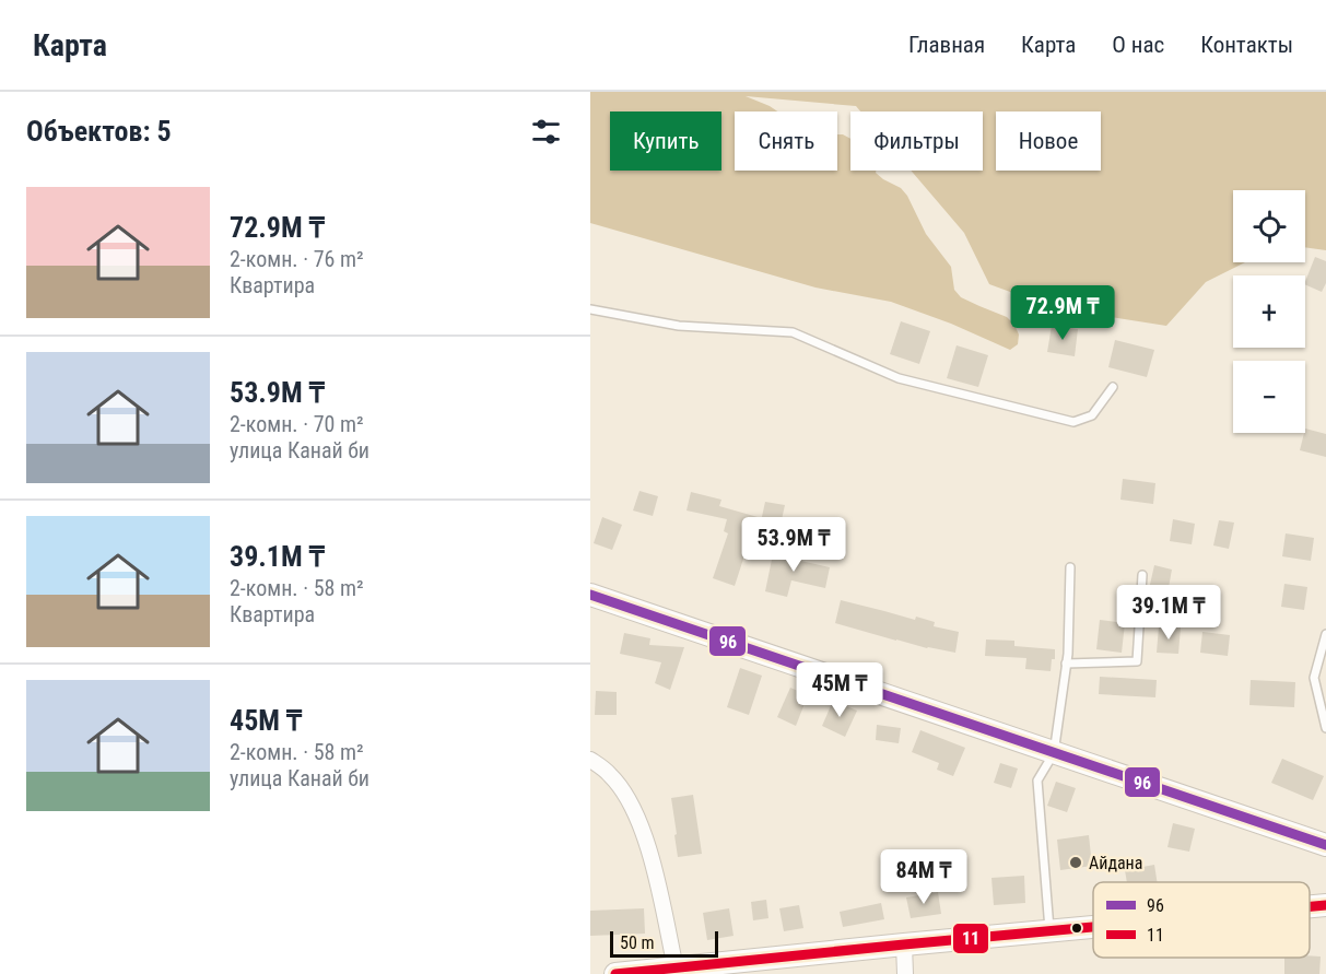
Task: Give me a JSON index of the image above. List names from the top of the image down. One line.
{"places":["Айдана"],"lines":["transit line 96","transit line 11"],"legend":["96","11"],"scale_bar":"50 m","page":{"header":"Карта","nav":["Главная","Карта","О нас","Контакты"],"heading":"Объектов: 5","chip":["Купить","Снять","Фильтры","Новое"],"list":[{"name":"72.9M ₸","note":"2-комн. · 76 m² · Квартира"},{"name":"53.9M ₸","note":"2-комн. · 70 m² · улица Канай би"},{"name":"39.1M ₸","note":"2-комн. · 58 m² · Квартира"},{"name":"45M ₸","note":"2-комн. · 58 m² · улица Канай би"}],"map_buttons":["+","−"],"price":["72.9M ₸","53.9M ₸","39.1M ₸","45M ₸","84M ₸"],"scale":"50 m"}}
